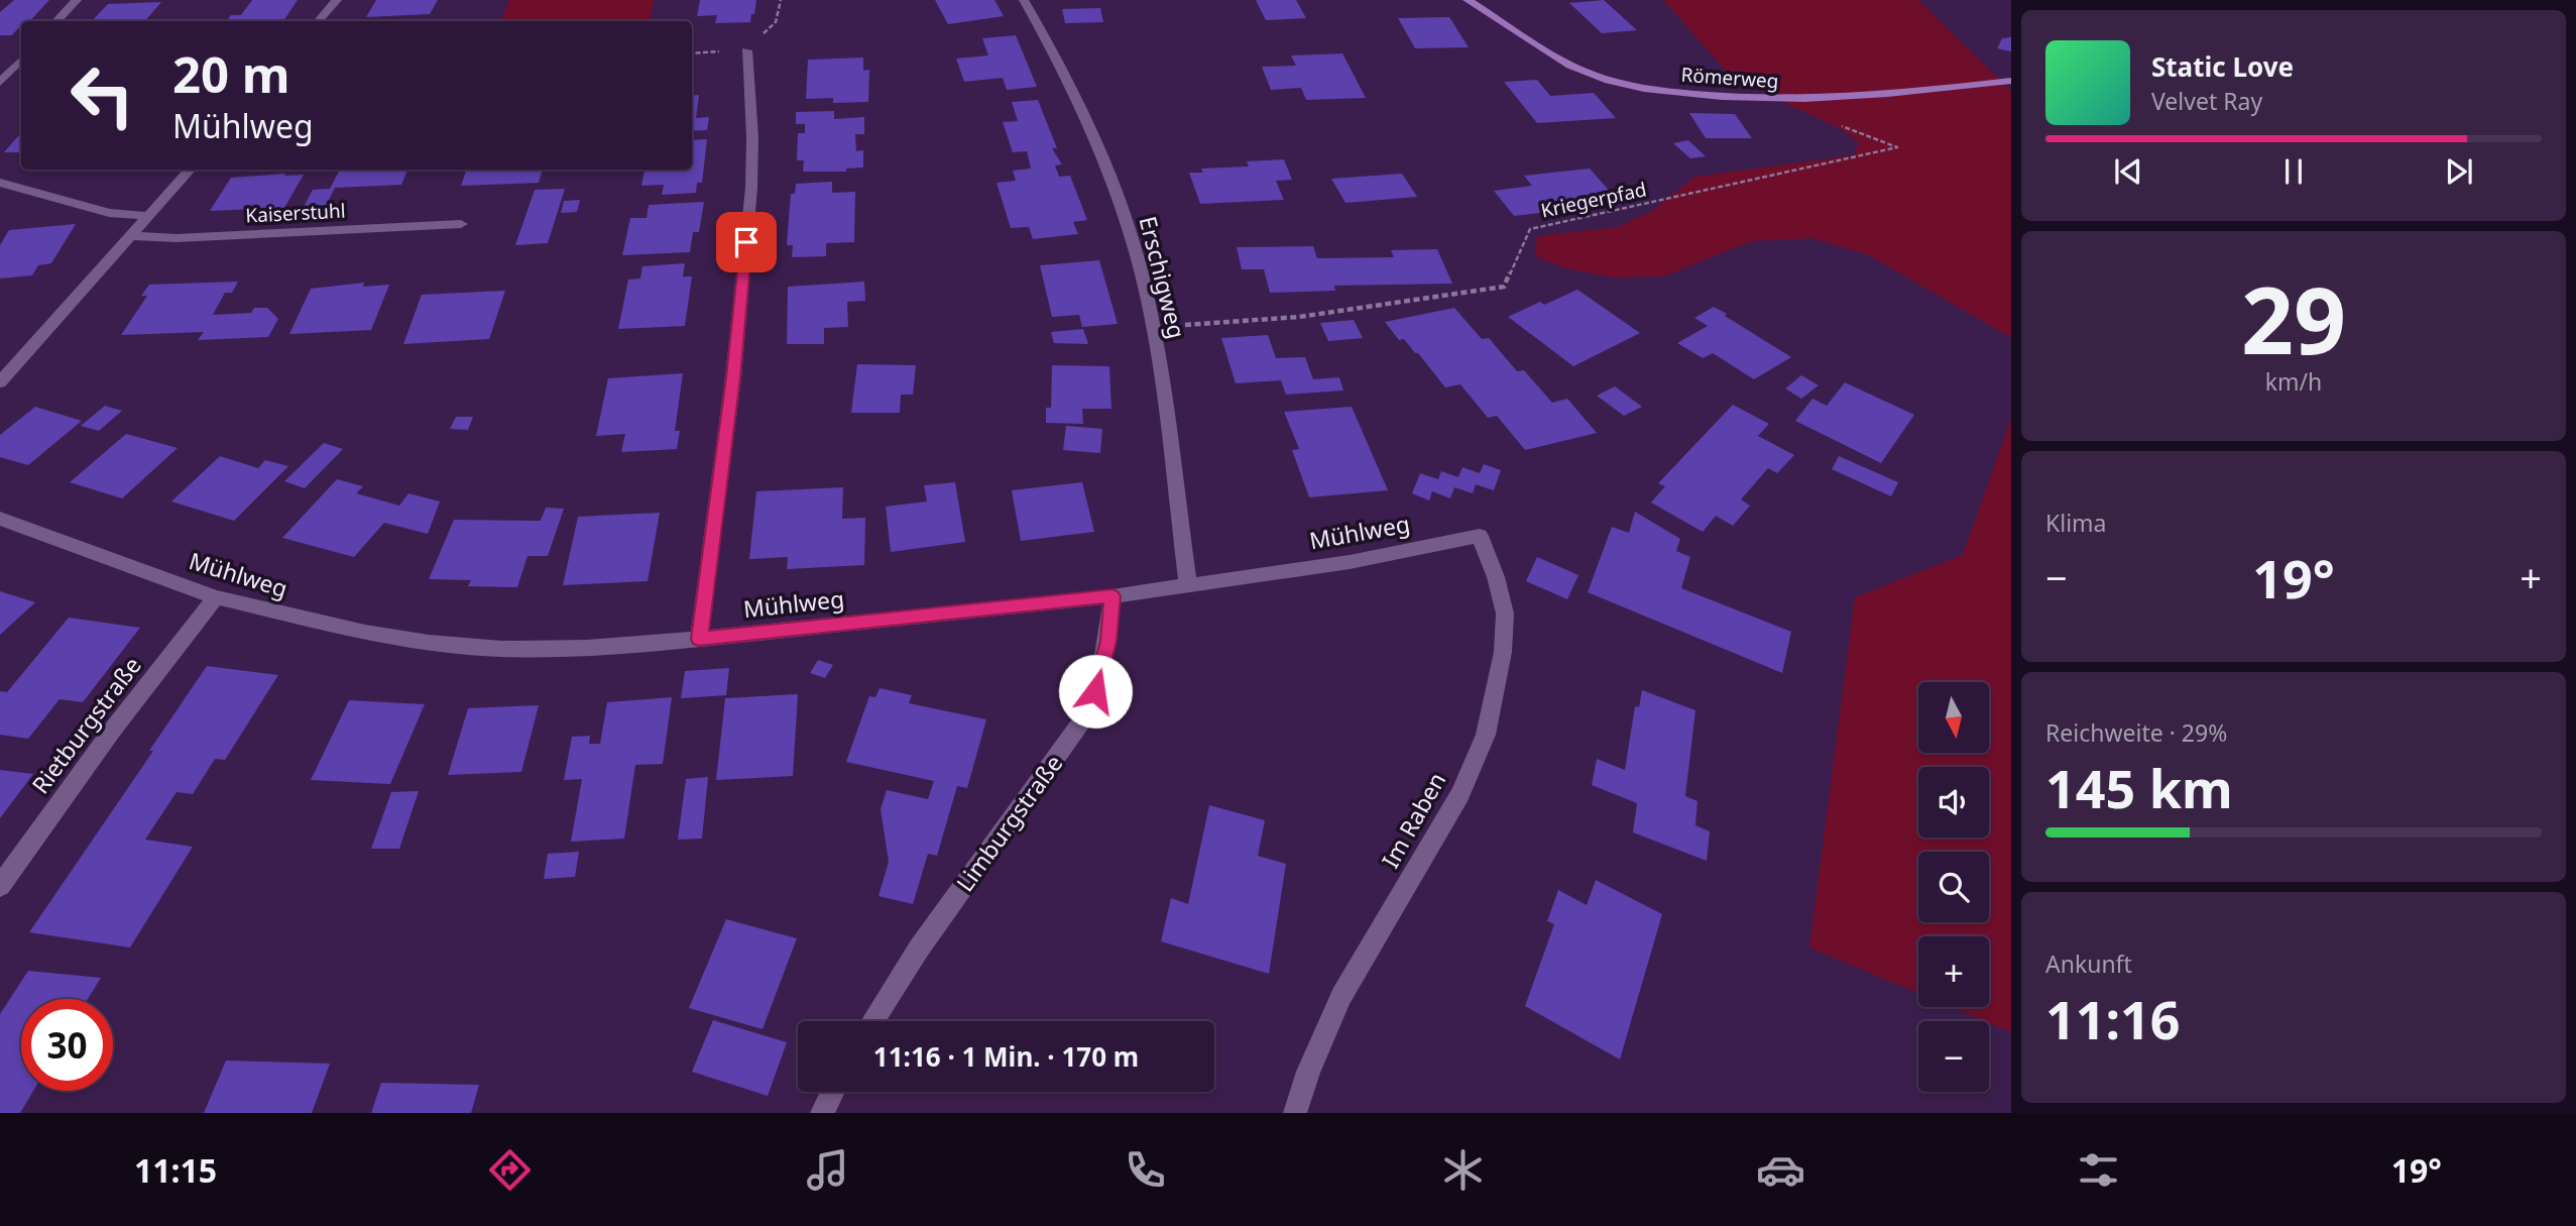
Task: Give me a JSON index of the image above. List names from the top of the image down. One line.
{"streets":{"street":["Römerweg","Kaiserstuhl","Erschigweg","Mühlweg","Rietburgstraße","Im Raben","Limburgstraße"],"path":["Kriegerpfad"]},"crossings":[["Kriegerpfad","Erschigweg"],["Erschigweg","Mühlweg"],["Mühlweg","Rietburgstraße"],["Mühlweg","Im Raben"],["Mühlweg","Limburgstraße"]],"north":"bottom","page":{"turn":["20 m","Mühlweg"],"song":["Static Love","Velvet Ray"],"tile":[["29","km/h"],"Klima",["Reichweite · 29%","145 km"],["Ankunft","11:16"]],"heat":["−","19°","+"],"map_buttons":["+","−"],"limit":"30","trip":"11:16 · 1 Min. · 170 m","tabs":["11:15","19°"]}}
